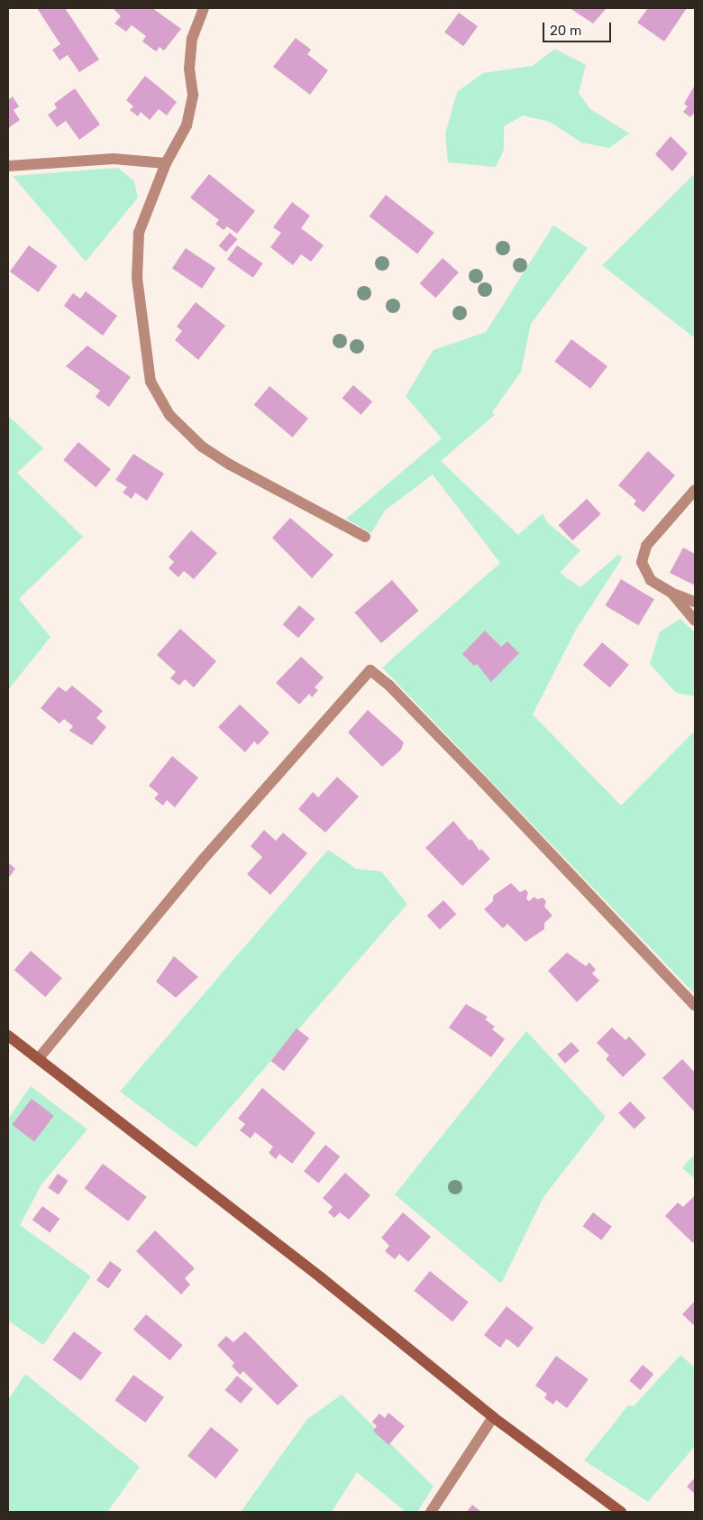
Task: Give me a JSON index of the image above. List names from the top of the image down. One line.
{"scale_bar":"20 m"}
